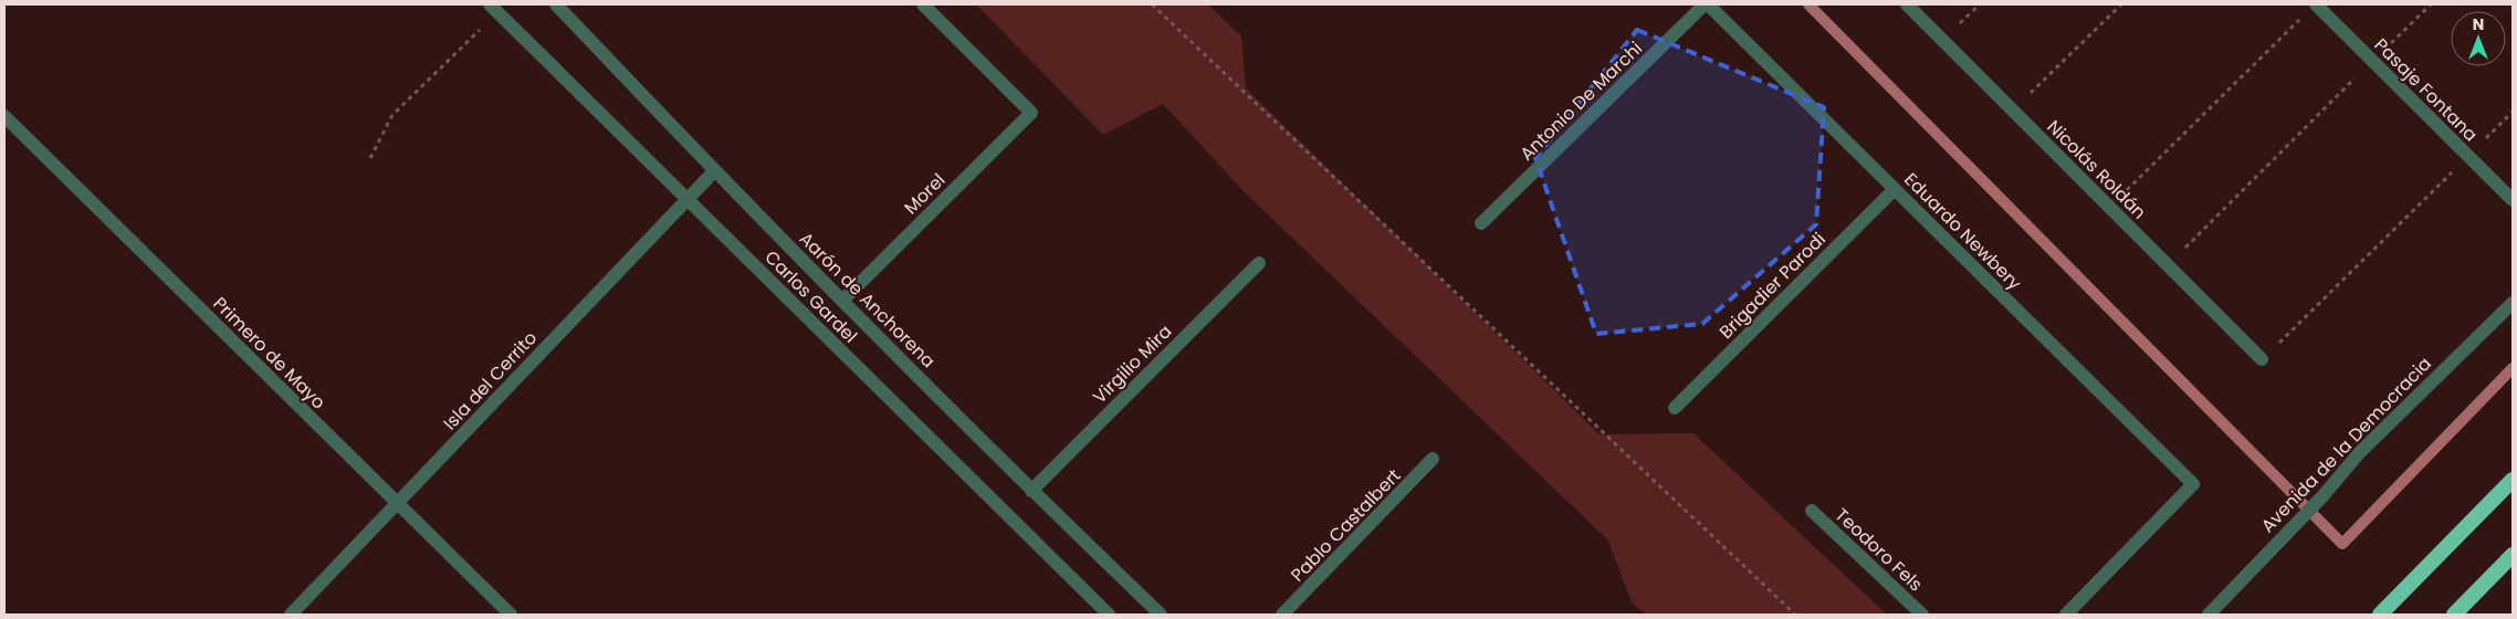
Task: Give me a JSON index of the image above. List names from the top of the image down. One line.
{"streets":{"street":["Pasaje Fontana","Antonio De Marchi","Nicolás Roldán","Morel","Eduardo Newbery","Brigadier Parodi","Carlos Gardel","Aarón de Anchorena","Primero de Mayo","Virgilio Mira","Isla del Cerrito","Avenida de la Democracia","Pablo Castalbert","Teodoro Fels"]},"crossings":[["Antonio De Marchi","Eduardo Newbery"],["Morel","Aarón de Anchorena"],["Eduardo Newbery","Brigadier Parodi"],["Carlos Gardel","Isla del Cerrito"],["Aarón de Anchorena","Virgilio Mira"],["Aarón de Anchorena","Isla del Cerrito"],["Primero de Mayo","Isla del Cerrito"]],"north":"top"}
